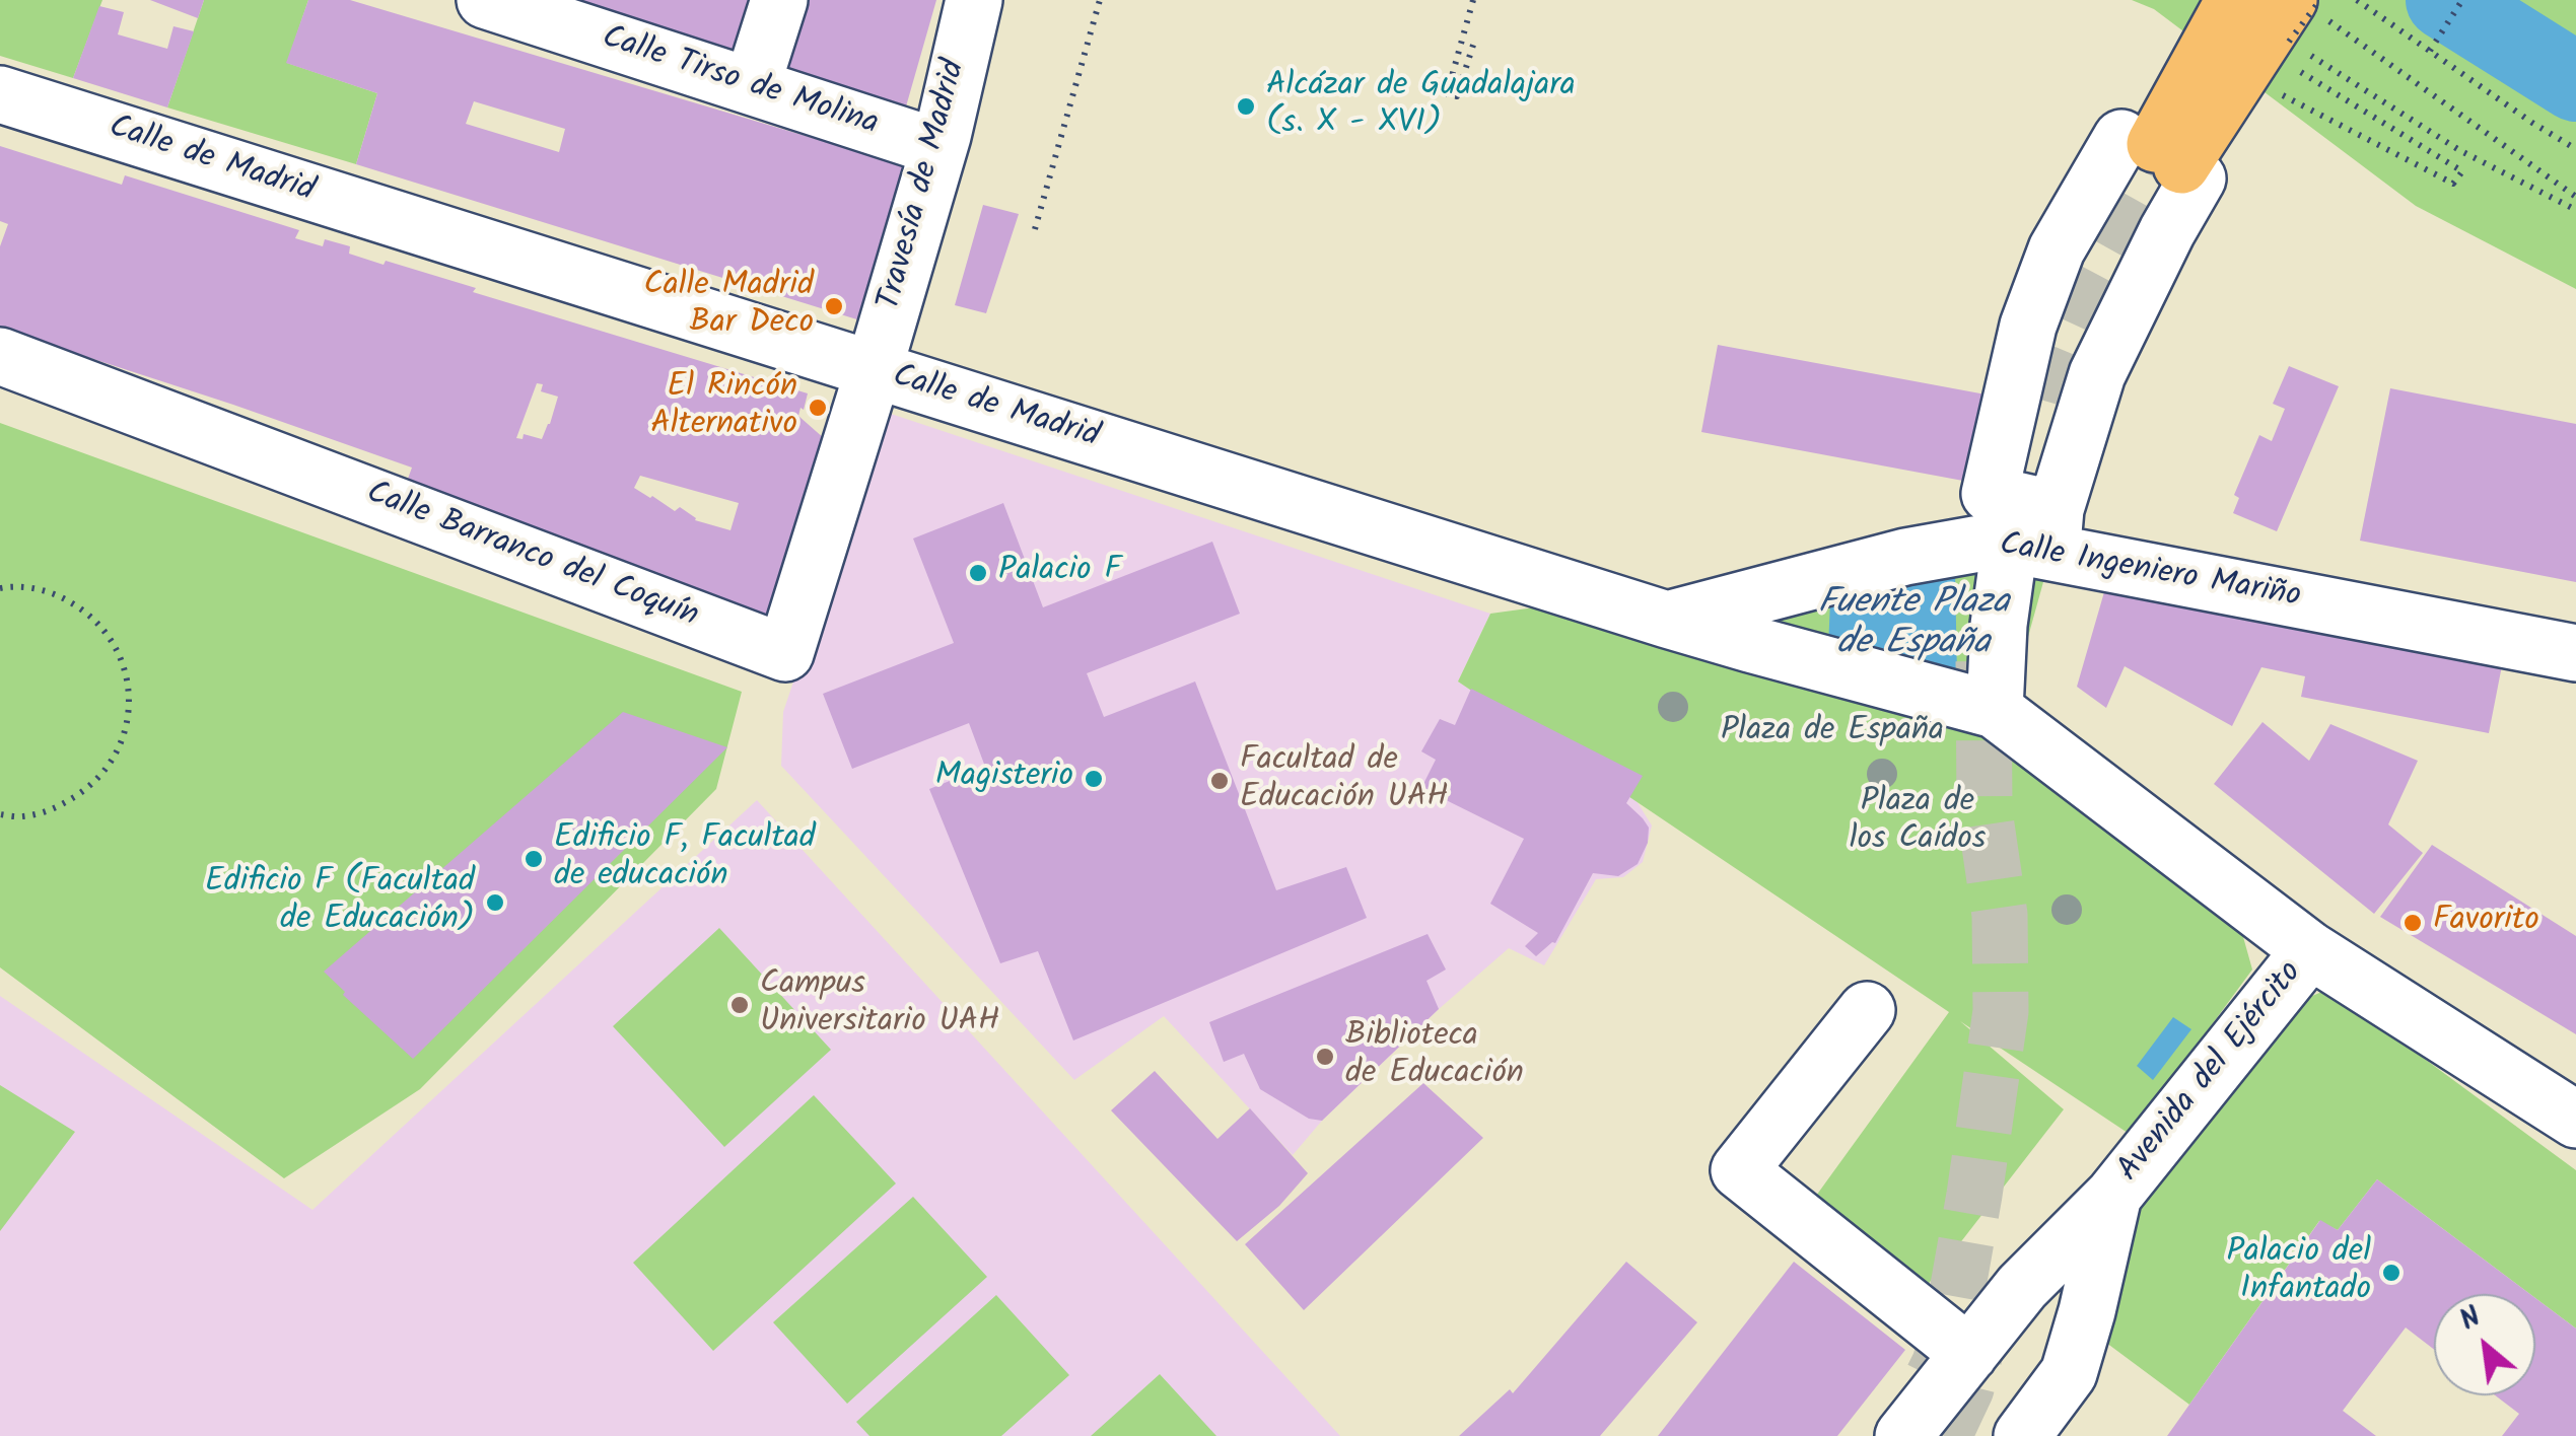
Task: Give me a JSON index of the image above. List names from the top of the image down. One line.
{"streets":{"street":["Calle Tirso de Molina","Calle de Madrid","Travesía de Madrid","Calle Barranco del Coquín","Calle Ingeniero Mariño","Avenida del Ejército"]},"crossings":[["Calle Tirso de Molina","Travesía de Madrid"],["Calle de Madrid","Travesía de Madrid"],["Calle de Madrid","Calle Barranco del Coquín"],["Calle de Madrid","Calle Ingeniero Mariño"],["Travesía de Madrid","Calle Barranco del Coquín"]],"water":["Fuente Plaza de España"],"parks":["Plaza de España","Plaza de los Caídos"],"places":["Alcázar de Guadalajara (s. X - XVI)","Calle Madrid Bar Deco","El Rincón Alternativo","Palacio F","Magisterio","Facultad de Educación UAH","Edificio F, Facultad de educación","Edificio F (Facultad de Educación)","Favorito","Campus Universitario UAH","Biblioteca de Educación","Palacio del Infantado"],"north":"top left"}
